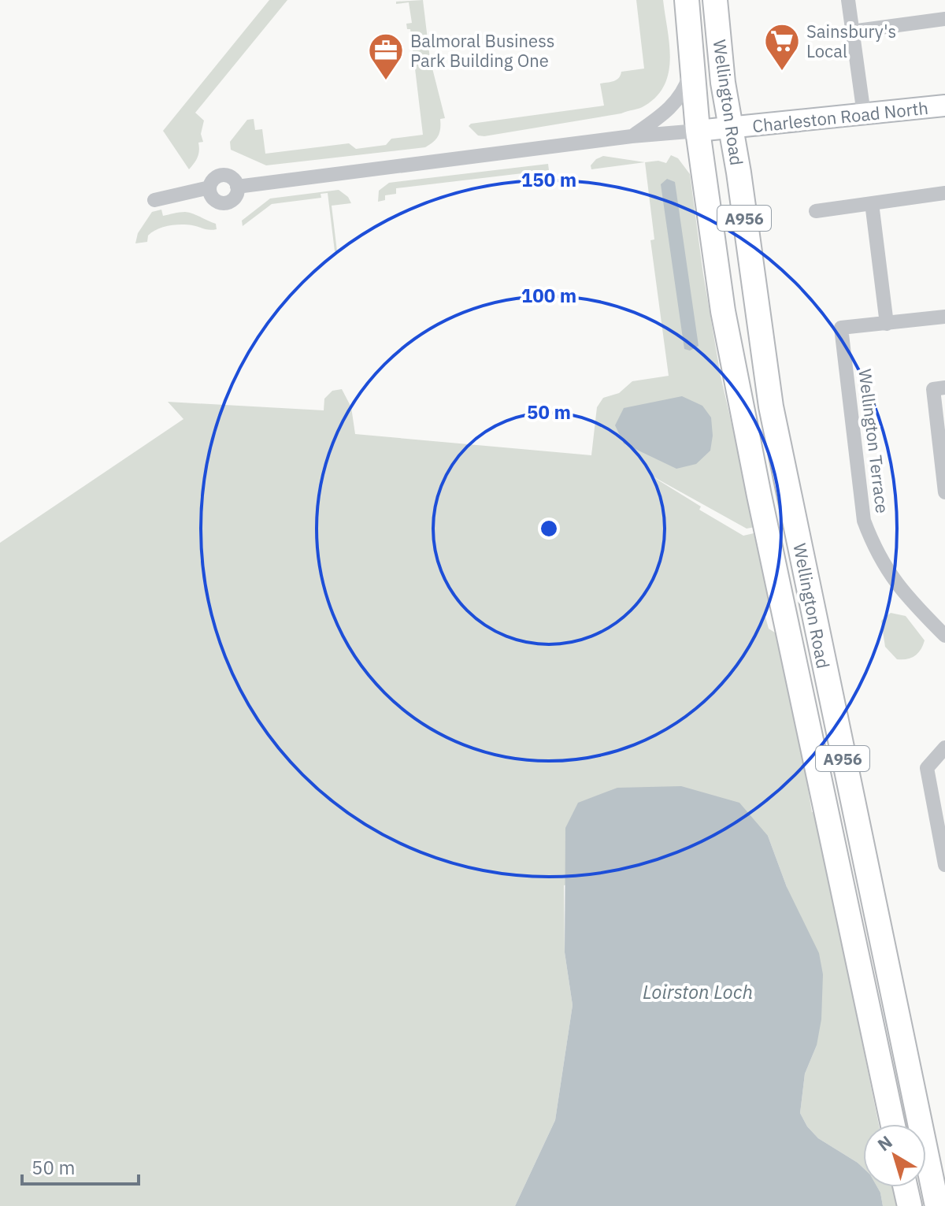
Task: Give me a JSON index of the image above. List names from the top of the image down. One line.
{"streets":{"main road":["Wellington Road","A956"],"street":["Charleston Road North","Wellington Terrace"]},"crossings":[["Wellington Road","Charleston Road North"]],"water":["Loirston Loch"],"places":{"supermarket":["Sainsbury's Local"],"office":["Balmoral Business Park Building One"]},"scale_bar":"50 m","north":"top left","rings":["150 m","100 m","50 m"]}
